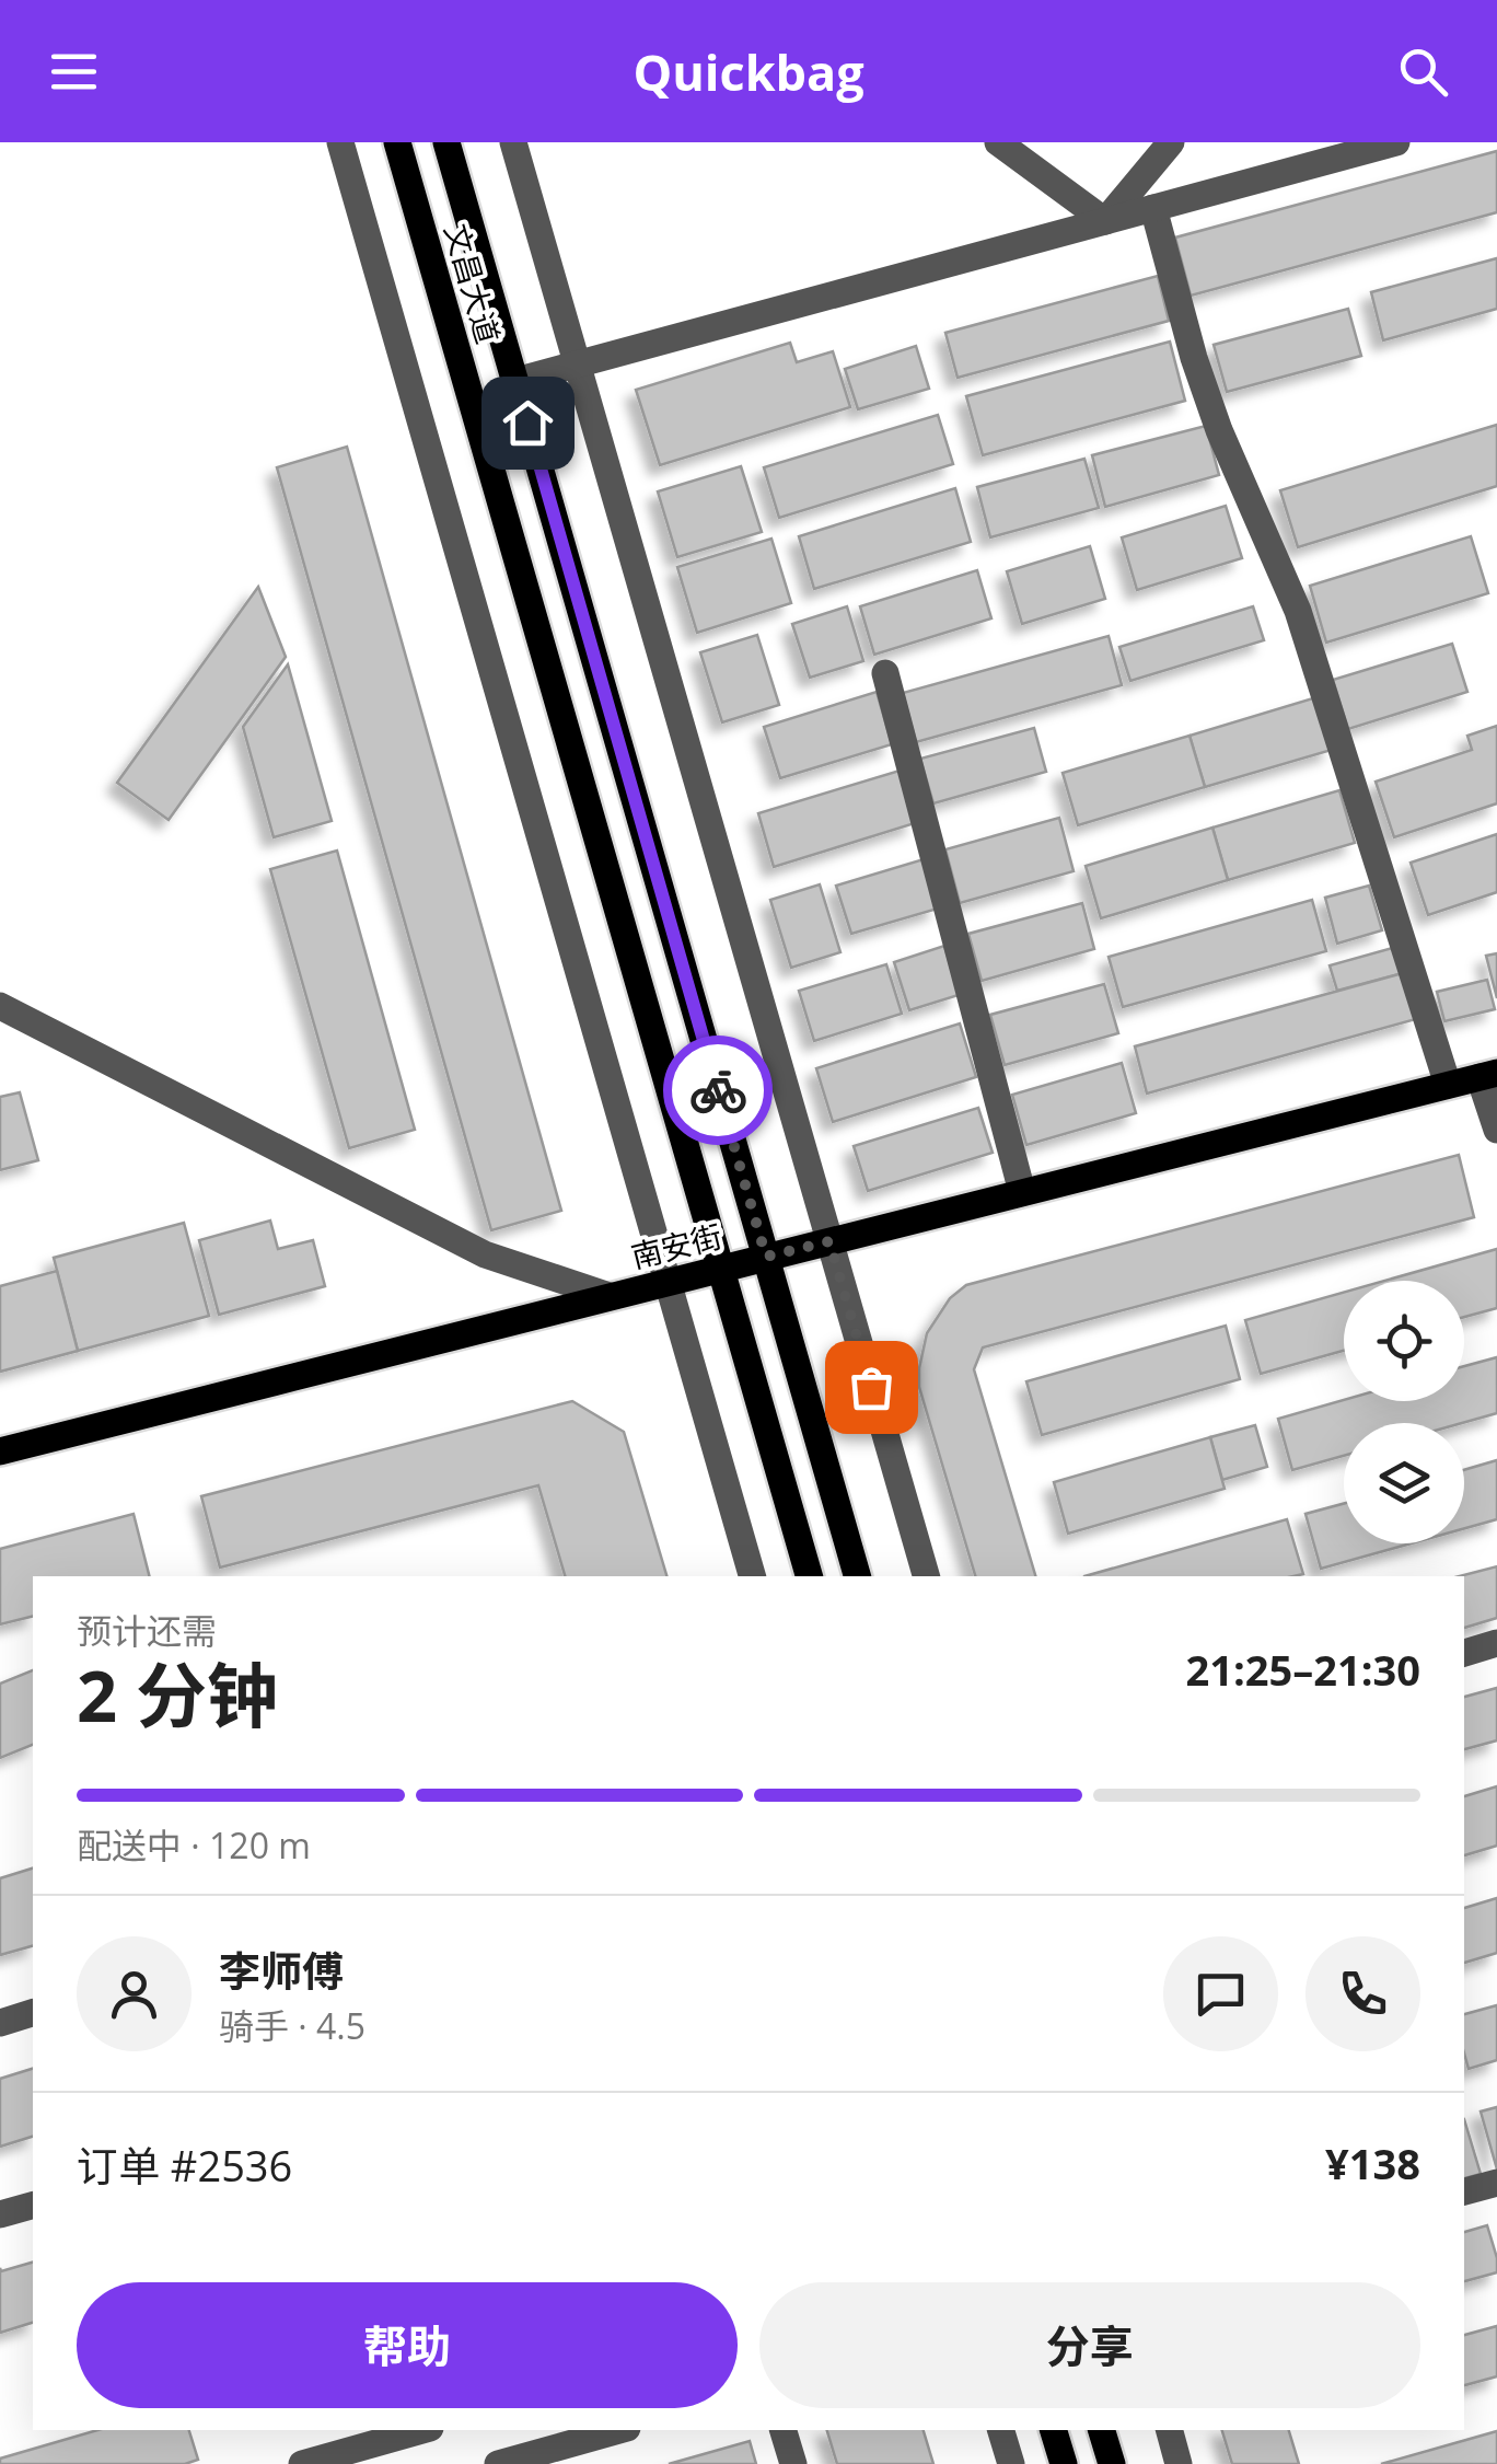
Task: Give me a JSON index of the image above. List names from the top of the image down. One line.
{"streets":{"main road":["文昌大道","南安街"]},"crossings":[["文昌大道","南安街"]],"page":{"header":"Quickbag","heading":["2 分钟","预计还需","21:25–21:30"],"panel":["李师傅","骑手 · 4.5","订单 #2536","¥138"],"bar":"配送中 · 120 m","buttons":["帮助","分享"]}}
